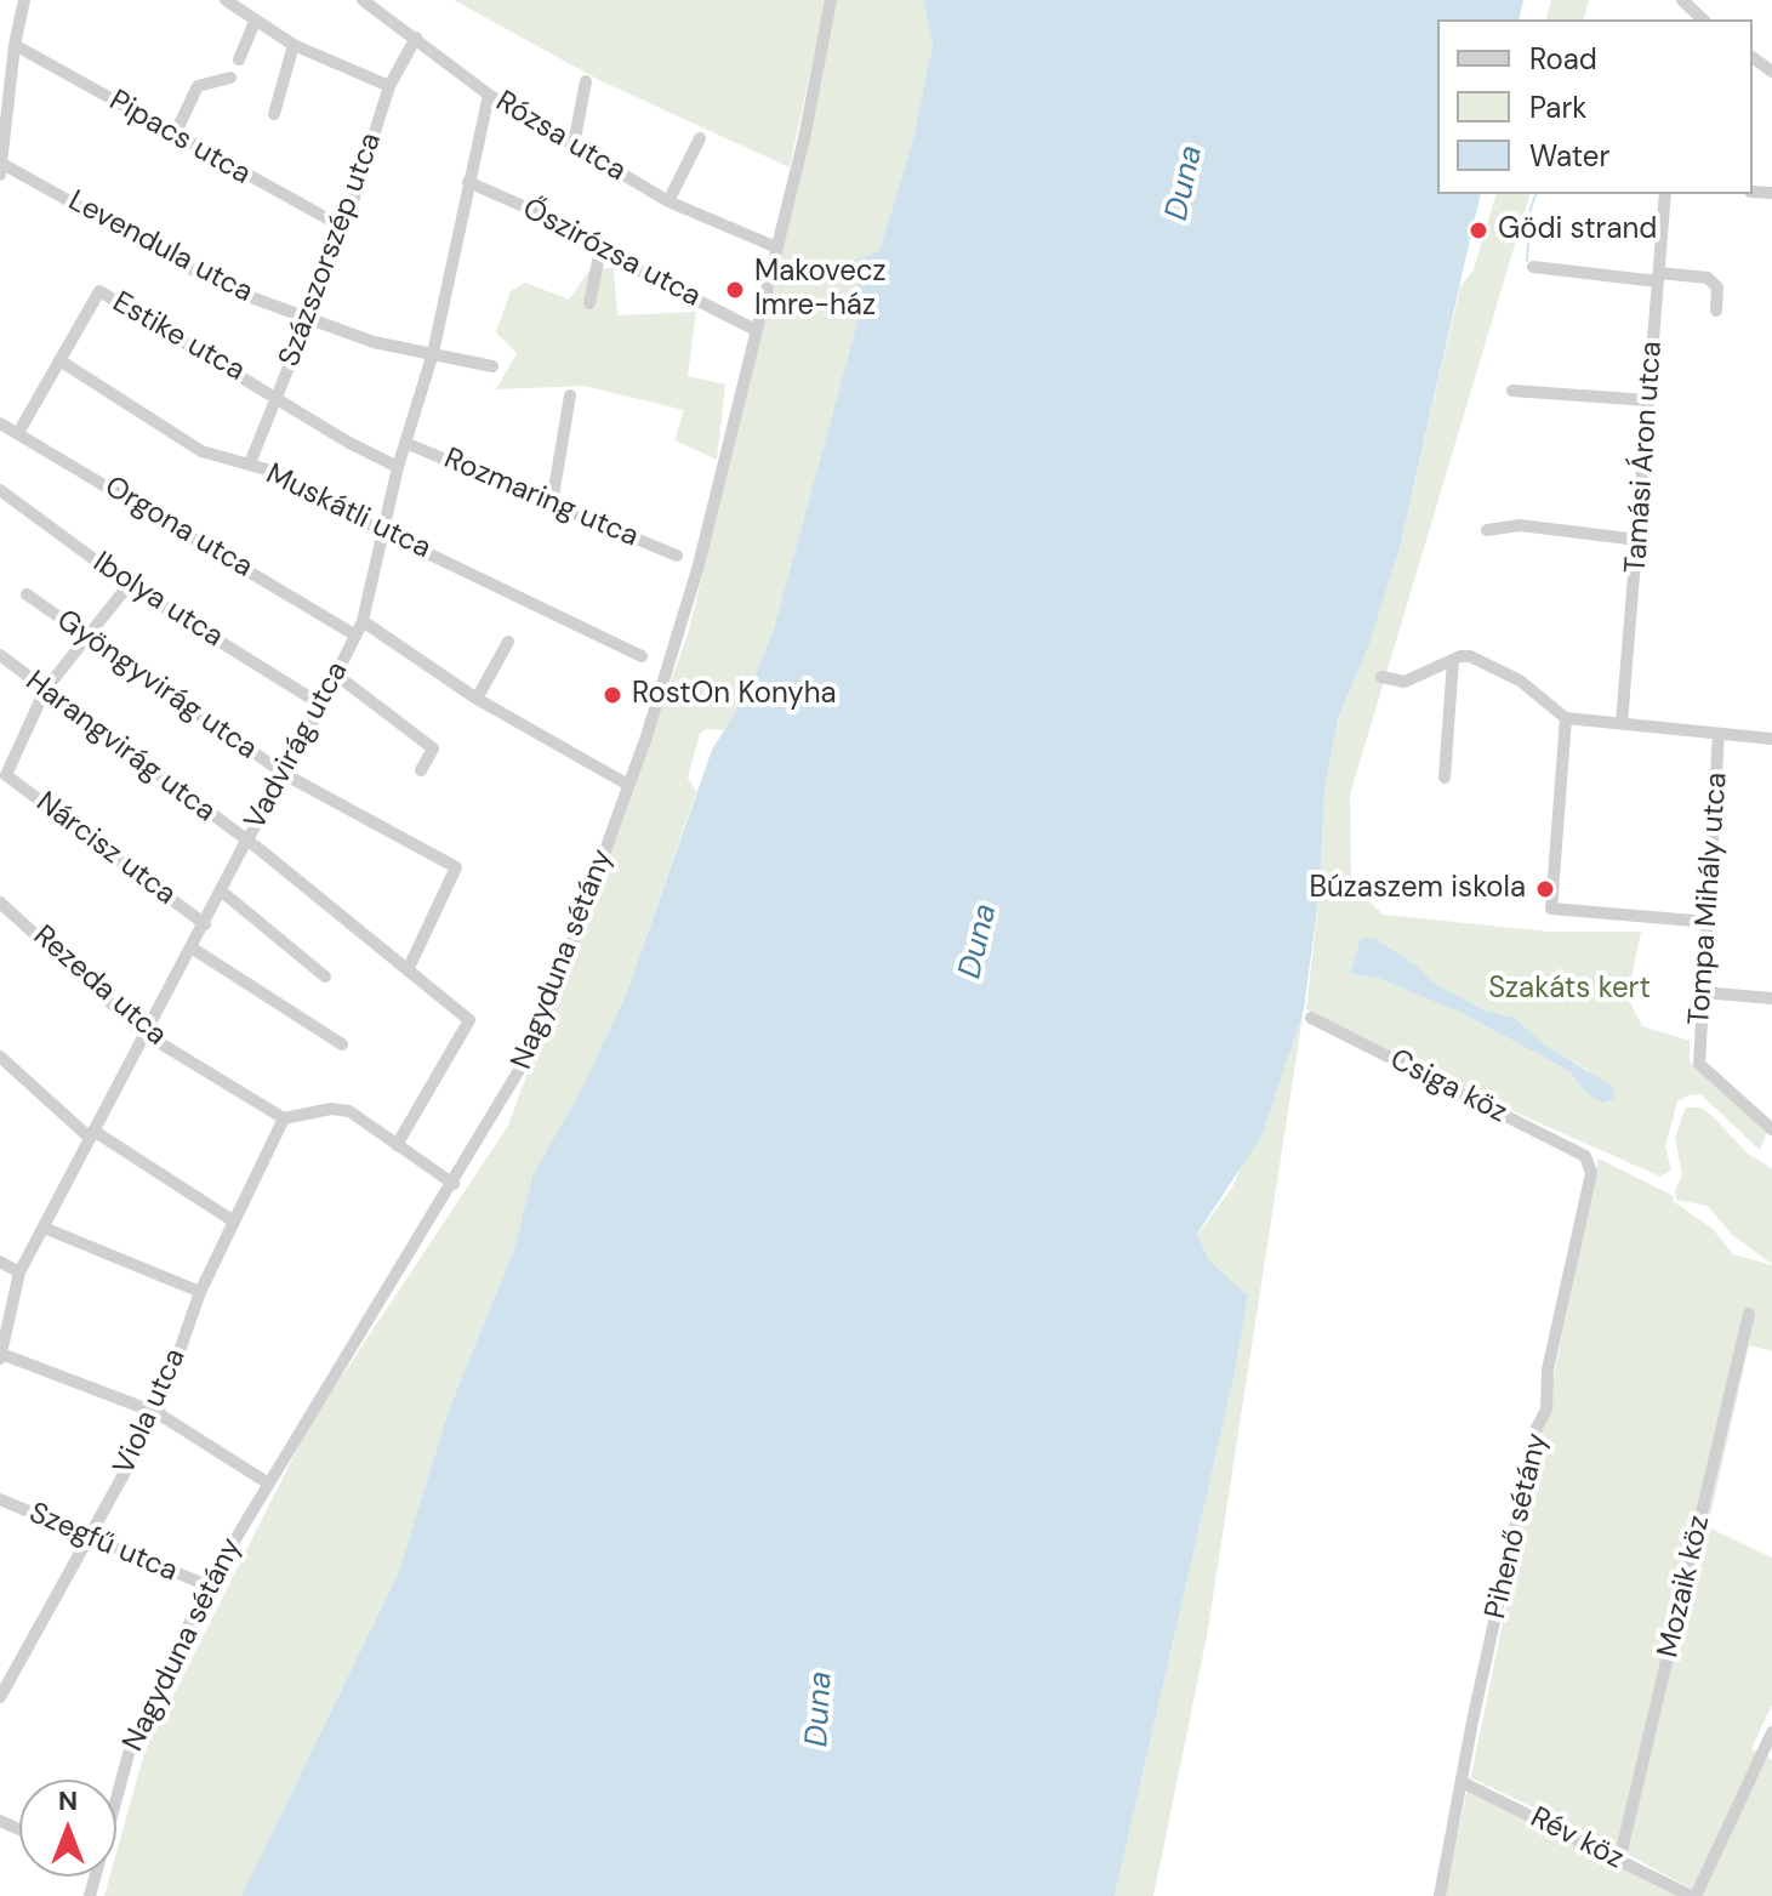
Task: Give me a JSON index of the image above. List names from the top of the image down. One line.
{"streets":{"street":["Rózsa utca","Pipacs utca","Levendula utca","Százszorszép utca","Őszirózsa utca","Estike utca","Tamási Áron utca","Rozmaring utca","Muskátli utca","Orgona utca","Ibolya utca","Gyöngyvirág utca","Vadvirág utca","Harangvirág utca","Nárcisz utca","Tompa Mihály utca","Nagyduna sétány","Rezeda utca","Csiga köz","Viola utca","Pihenő sétány","Szegfű utca","Mozaik köz","Rév köz"]},"crossings":[["Rózsa utca","Százszorszép utca"],["Rózsa utca","Vadvirág utca"],["Rózsa utca","Nagyduna sétány"],["Pipacs utca","Százszorszép utca"],["Levendula utca","Százszorszép utca"],["Levendula utca","Vadvirág utca"],["Százszorszép utca","Estike utca"],["Százszorszép utca","Muskátli utca"],["Őszirózsa utca","Vadvirág utca"],["Őszirózsa utca","Nagyduna sétány"],["Estike utca","Muskátli utca"],["Estike utca","Orgona utca"],["Estike utca","Vadvirág utca"],["Rozmaring utca","Vadvirág utca"],["Muskátli utca","Vadvirág utca"],["Orgona utca","Vadvirág utca"],["Ibolya utca","Vadvirág utca"],["Gyöngyvirág utca","Vadvirág utca"],["Gyöngyvirág utca","Harangvirág utca"],["Vadvirág utca","Harangvirág utca"],["Vadvirág utca","Nárcisz utca"],["Vadvirág utca","Rezeda utca"],["Harangvirág utca","Nárcisz utca"],["Nagyduna sétány","Szegfű utca"],["Rezeda utca","Viola utca"],["Csiga köz","Pihenő sétány"],["Viola utca","Szegfű utca"],["Pihenő sétány","Rév köz"],["Mozaik köz","Rév köz"]],"water":["Duna"],"parks":["Szakáts kert"],"places":["Gödi strand","Makovecz Imre-ház","RostOn Konyha","Búzaszem iskola"],"legend":["Road","Park","Water"],"north":"top"}
